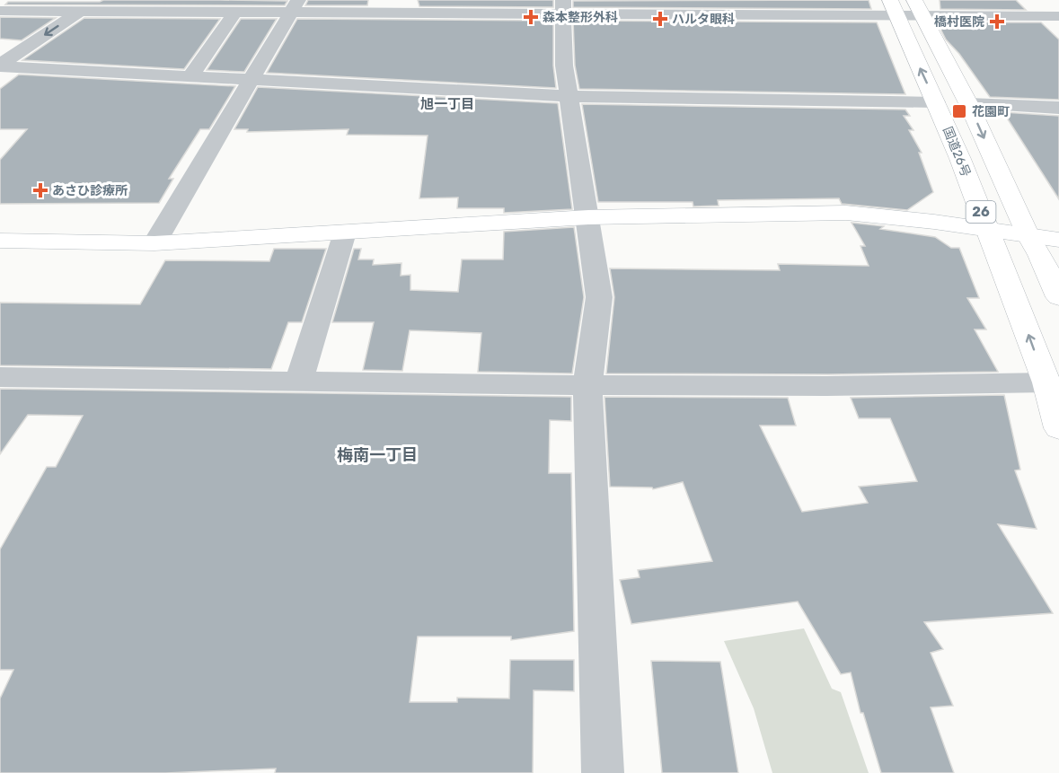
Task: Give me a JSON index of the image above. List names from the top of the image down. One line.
{"streets":{"main road":["国道26号","26"]},"districts":["旭一丁目","梅南一丁目"],"places":{"health":["森本整形外科","ハルタ眼科","橋村医院","あさひ診療所"],"transit":["花園町"]}}
